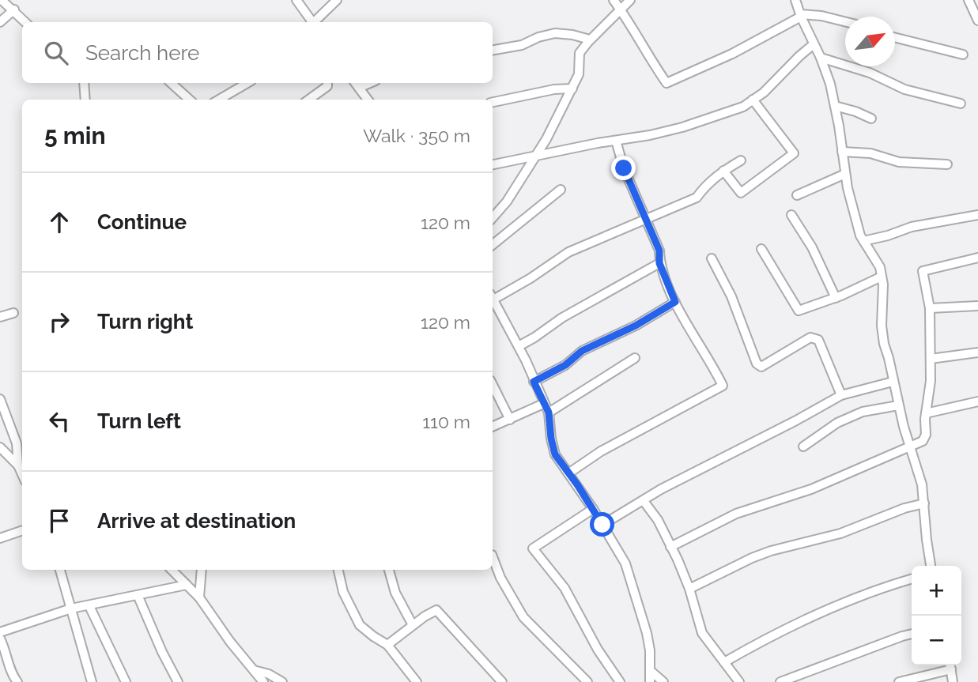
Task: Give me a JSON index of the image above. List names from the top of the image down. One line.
{"north":"top right","page":{"search":"Search here","heading":["5 min","Walk · 350 m"],"list":[["Continue","120 m"],["Turn right","120 m"],["Turn left","110 m"],"Arrive at destination"],"map_buttons":["+","−"]}}
